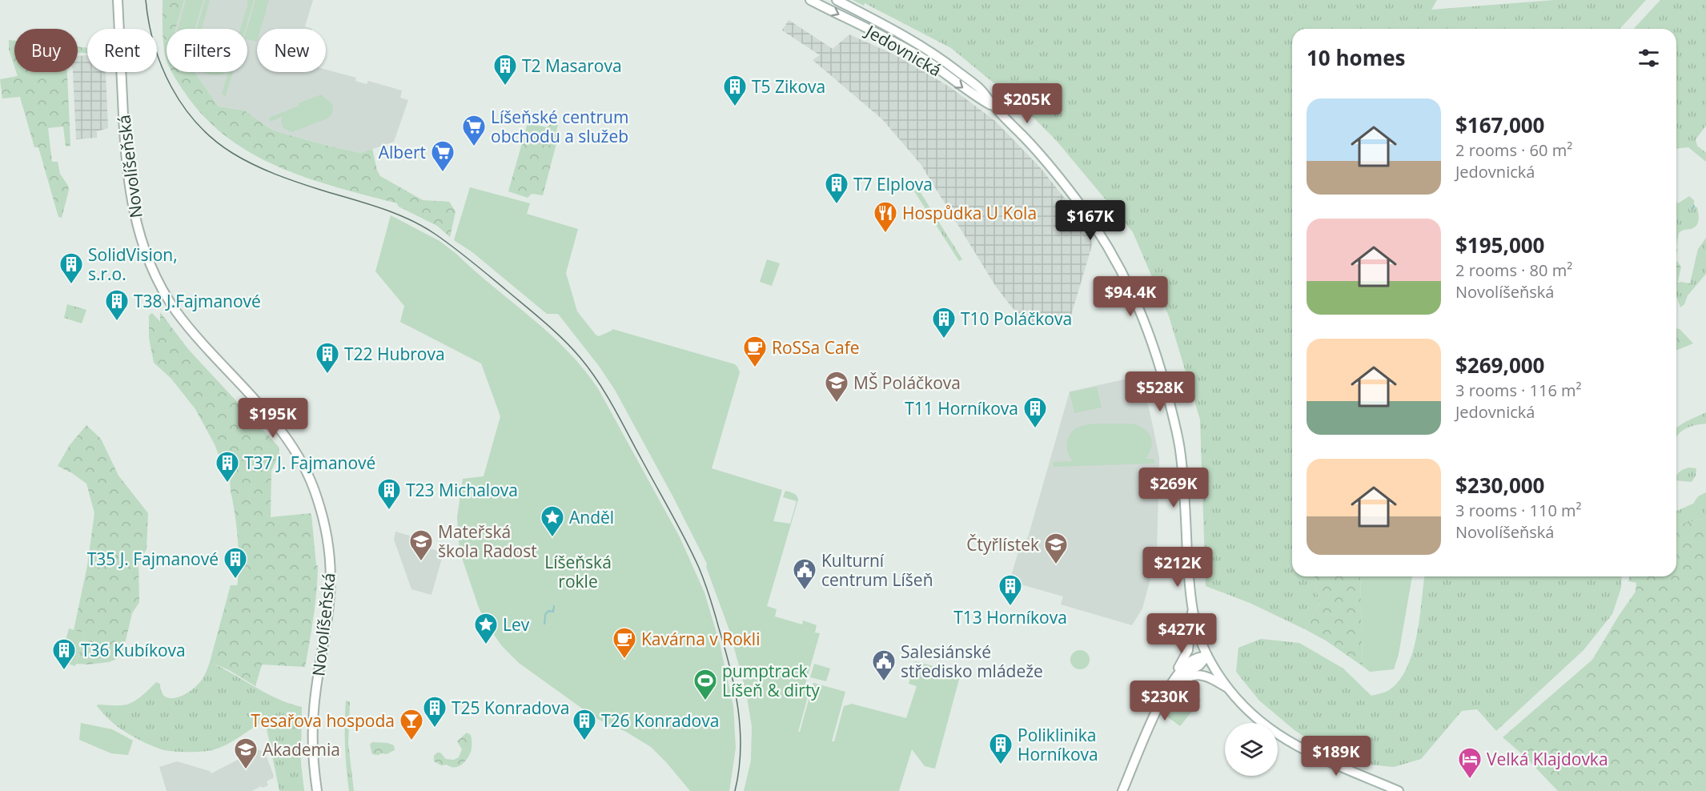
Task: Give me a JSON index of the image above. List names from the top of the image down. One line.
{"streets":{"main road":["Jedovnická","Novolíšeňská"]},"parks":["Líšeňská rokle"],"places":{"building":["T2 Masarova","T5 Zikova","T7 Elplova","SolidVision, s.r.o.","T38 J.Fajmanové","T10 Poláčkova","T22 Hubrova","T11 Horníkova","T37 J. Fajmanové","T23 Michalova","T35 J. Fajmanové","T13 Horníkova","T36 Kubíkova","T25 Konradova","T26 Konradova","Poliklinika Horníkova"],"supermarket":["Líšeňské centrum obchodu a služeb","Albert"],"restaurant":["Hospůdka U Kola"],"cafe":["RoSSa Cafe","Kavárna v Rokli"],"school or university":["MŠ Poláčkova","Mateřská škola Radost","Čtyřlístek","Akademia"],"place":["Anděl","Lev"],"public building":["Kulturní centrum Líšeň","Salesiánské středisko mládeže"],"sports":["pumptrack Líšeň & dirty"],"bar":["Tesařova hospoda"],"hotel":["Velká Klajdovka"]},"page":{"chip":["Buy","Rent","Filters","New"],"heading":"10 homes","price":["$205K","$167K","$94.4K","$528K","$195K","$269K","$212K","$427K","$230K","$189K"],"list":[{"name":"$167,000","note":"2 rooms · 60 m² · Jedovnická"},{"name":"$195,000","note":"2 rooms · 80 m² · Novolíšeňská"},{"name":"$269,000","note":"3 rooms · 116 m² · Jedovnická"},{"name":"$230,000","note":"3 rooms · 110 m² · Novolíšeňská"}]}}
